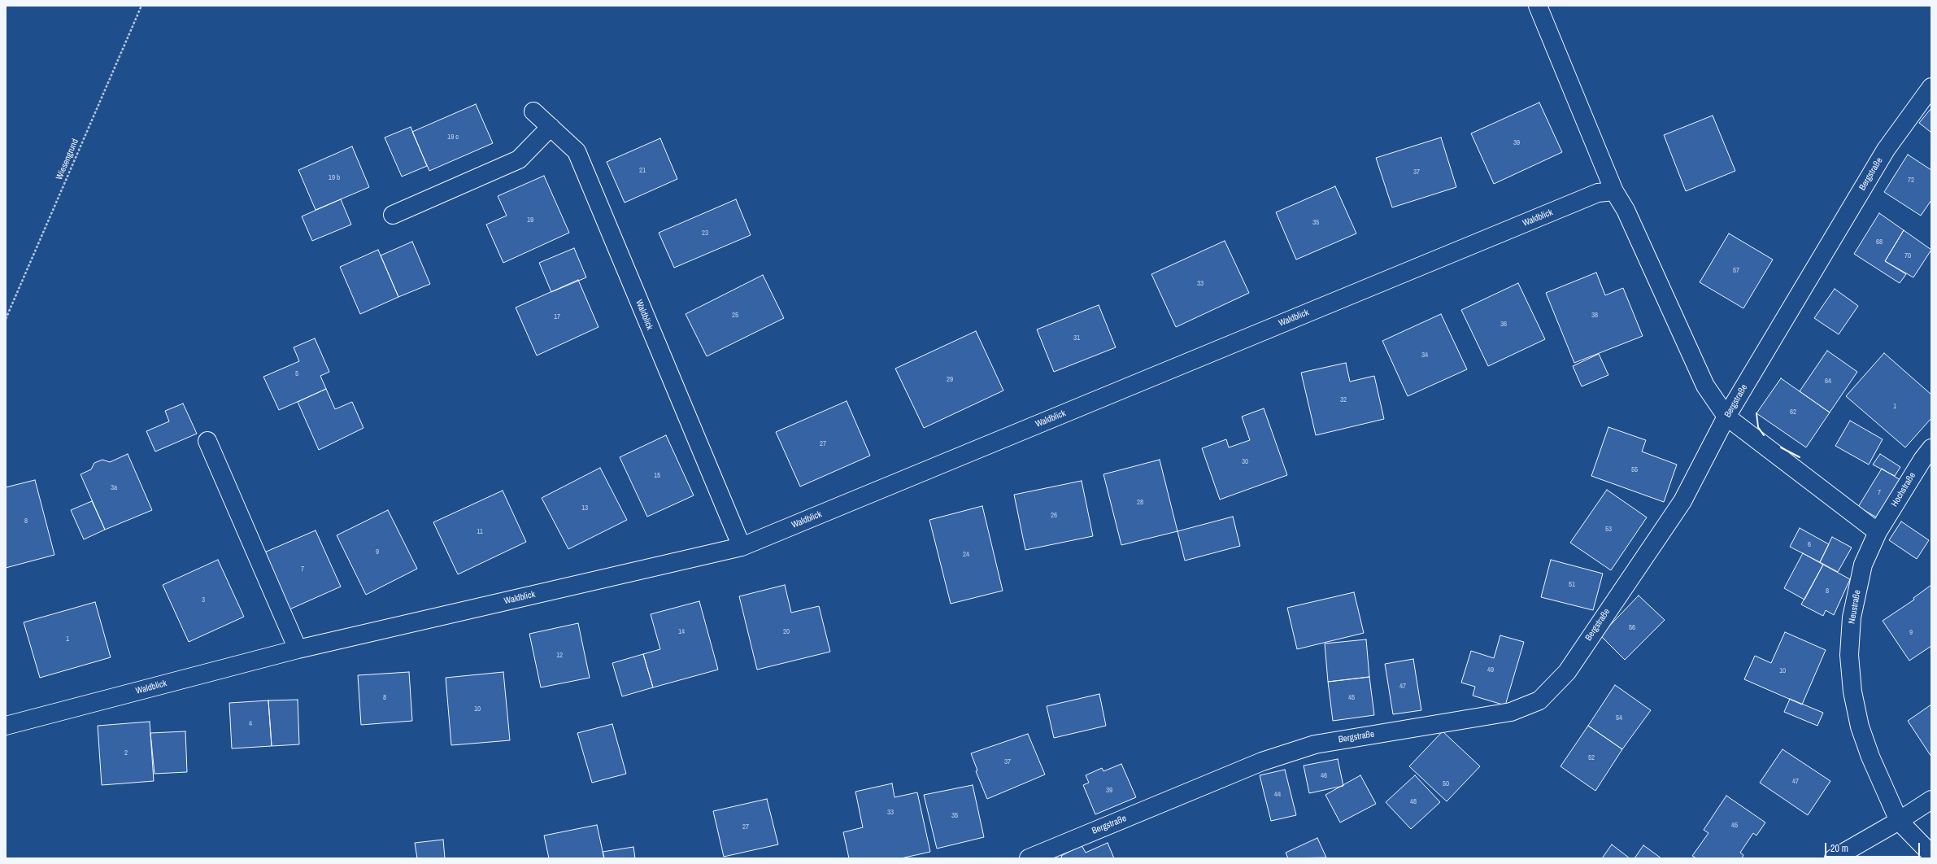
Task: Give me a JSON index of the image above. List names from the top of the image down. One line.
{"streets":{"street":["Bergstraße","Waldblick","Hochstraße","Neustraße"],"path":["Wiesengrund"]},"crossings":[["Hochstraße","Neustraße"]],"house_numbers":["19 c","39","21","37","19 b","72","19","35","23","68","70","57","33","25","38","17","36","31","34","5","29","64","32","1","62","27","30","55","15","3a","7","28","13","26","8","53","11","6","9","24","7","51","8","3","56","14","20","9","1","12","49","10","47","8","45","10","54","4","2","52","37","46","47","50","39","44","48","33","35","45","27"],"scale_bar":"20 m"}
